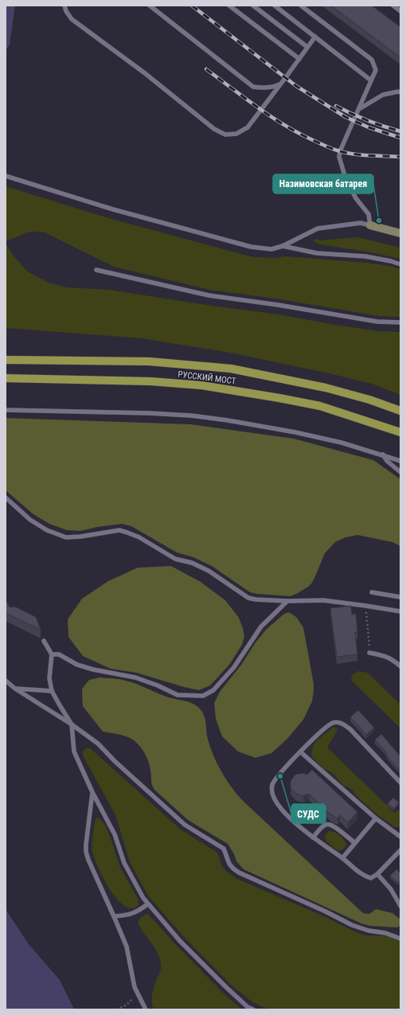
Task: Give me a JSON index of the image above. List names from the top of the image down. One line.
{"streets":{"main road":["РУССКИЙ МОСТ"]},"places":["Назимовская батарея","СУДС"]}
